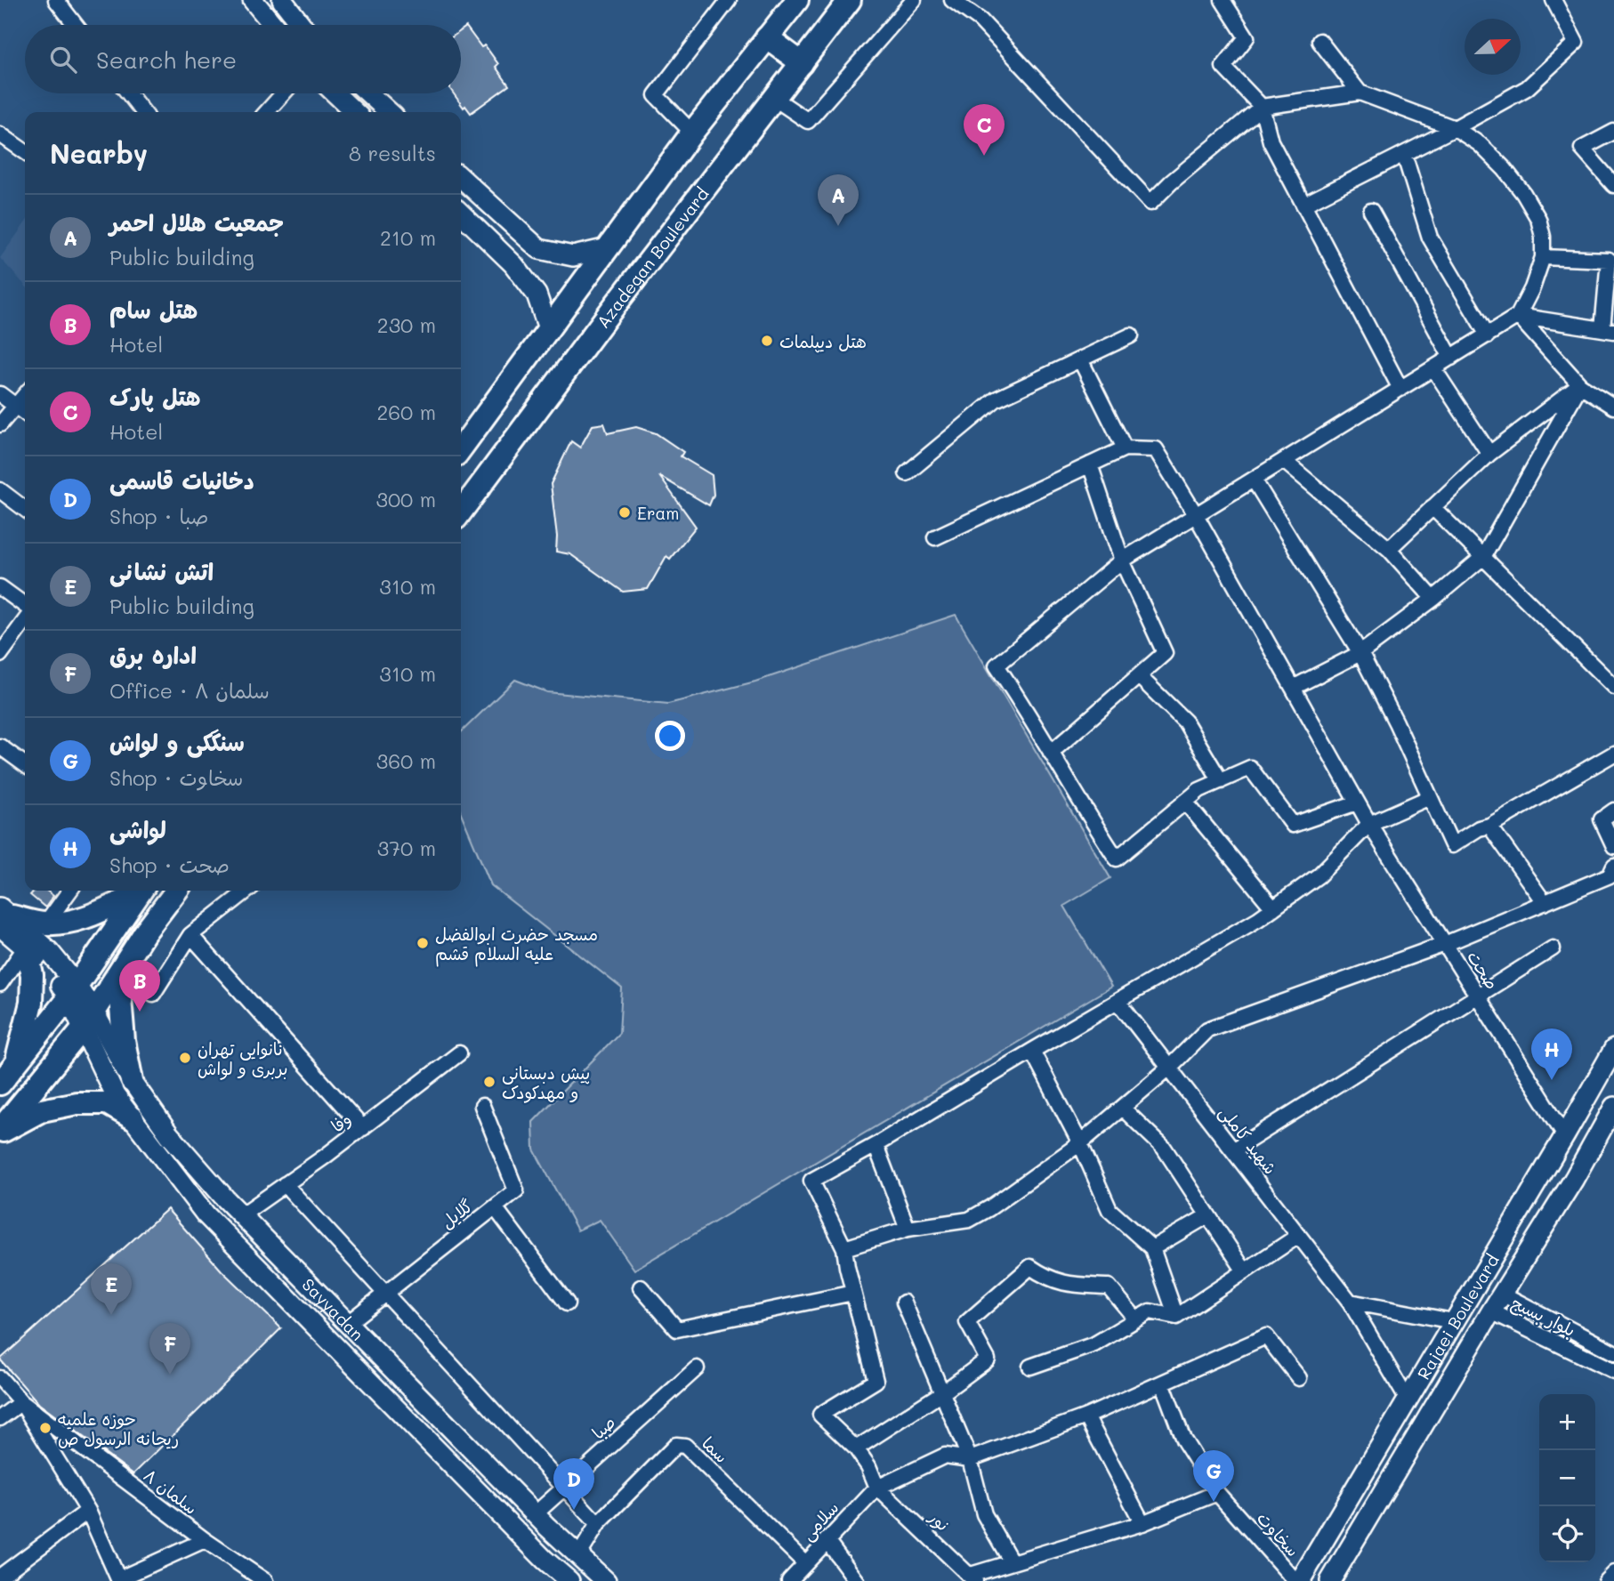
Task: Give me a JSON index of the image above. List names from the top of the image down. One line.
{"streets":{"main road":["Azadegan Boulevard","Sayyadan","Rajaei Boulevard"],"street":["صحت","وفا","شهید کاملی","گلایل","بلوار بسیج","صبا","سما","سلمان ۸","سلامی","نور","سخاوت"]},"crossings":[["صحت","Rajaei Boulevard"],["وفا","Sayyadan"],["شهید کاملی","Rajaei Boulevard"],["گلایل","Sayyadan"],["Sayyadan","صبا"],["Sayyadan","سما"],["Rajaei Boulevard","بلوار بسیج"],["Rajaei Boulevard","سخاوت"],["سما","سلامی"],["سلامی","نور"]],"places":["هتل دیپلمات","Eram","مسجد حضرت ابوالفضل علیه السلام قشم","نانوایی تهران بربری و لواش","پیش دبستانی و مهدکودک","حوزه علمیه ریحانه الرسول ص"],"north":"right","page":{"search":"Search here","pins":["C","A","B","H","E","F","G","D"],"heading":["Nearby","8 results"],"list":[{"mark":"A","name":"جمعیت هلال احمر","note":"Public building","value":"210 m"},{"mark":"B","name":"هتل سام","note":"Hotel","value":"230 m"},{"mark":"C","name":"هتل پارک","note":"Hotel","value":"260 m"},{"mark":"D","name":"دخانیات قاسمی","note":"Shop · صبا","value":"300 m"},{"mark":"E","name":"اتش نشانى","note":"Public building","value":"310 m"},{"mark":"F","name":"اداره برق","note":"Office · سلمان ۸","value":"310 m"},{"mark":"G","name":"سنگکی و لواش","note":"Shop · سخاوت","value":"360 m"},{"mark":"H","name":"لواشی","note":"Shop · صحت","value":"370 m"}],"map_buttons":["+","−"]}}
